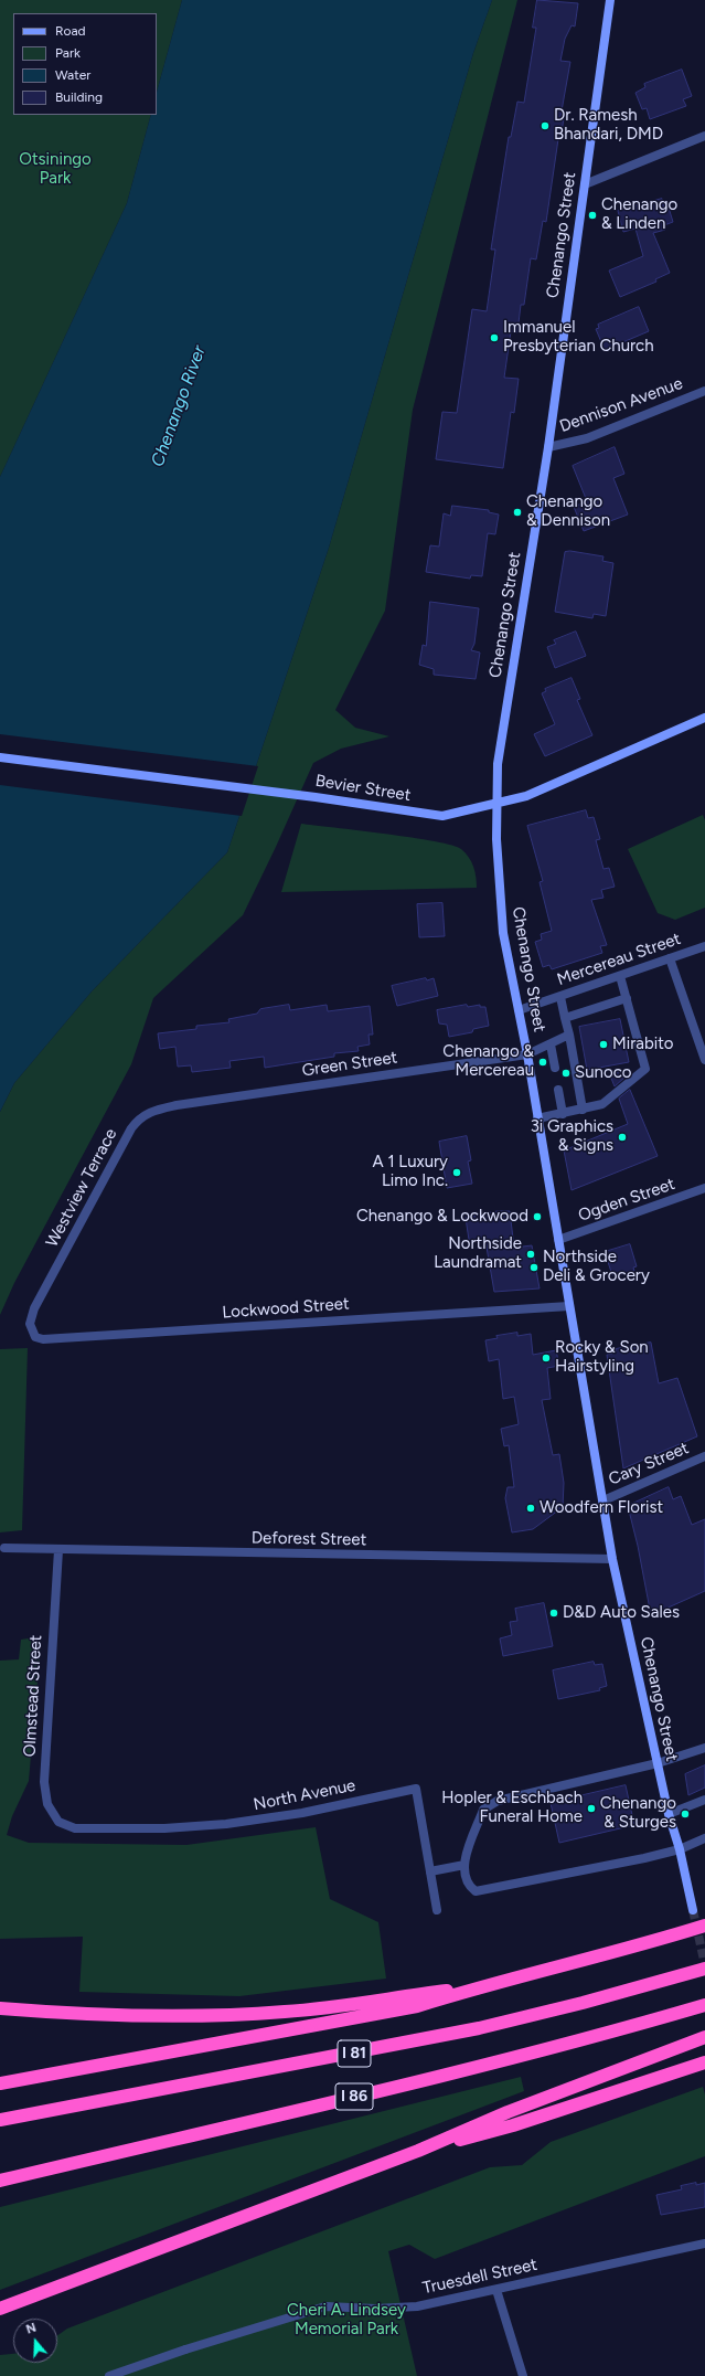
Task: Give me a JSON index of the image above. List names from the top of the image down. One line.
{"streets":{"highway":["I 81","I 86"],"street":["Chenango Street","Dennison Avenue","Bevier Street","Mercereau Street","Green Street","Westview Terrace","Ogden Street","Lockwood Street","Cary Street","Deforest Street","Olmstead Street","North Avenue","Truesdell Street"]},"crossings":[["Chenango Street","Dennison Avenue"],["Chenango Street","Bevier Street"],["Chenango Street","Mercereau Street"],["Chenango Street","Green Street"],["Chenango Street","Ogden Street"],["Chenango Street","Lockwood Street"],["Chenango Street","Cary Street"],["Chenango Street","Deforest Street"],["Green Street","Westview Terrace"],["Westview Terrace","Lockwood Street"],["Deforest Street","Olmstead Street"],["Olmstead Street","North Avenue"]],"water":["Chenango River"],"parks":["Otsiningo Park","Cheri A. Lindsey Memorial Park"],"places":["Dr. Ramesh Bhandari, DMD","Chenango & Linden","Immanuel Presbyterian Church","Chenango & Dennison","Mirabito","Chenango & Mercereau","Sunoco","3i Graphics & Signs","A 1 Luxury Limo Inc.","Chenango & Lockwood","Northside Laundramat","Northside Deli & Grocery","Rocky & Son Hairstyling","Woodfern Florist","D&D Auto Sales","Hopler & Eschbach Funeral Home","Chenango & Sturges"],"legend":["Road","Park","Water","Building"],"north":"top"}
